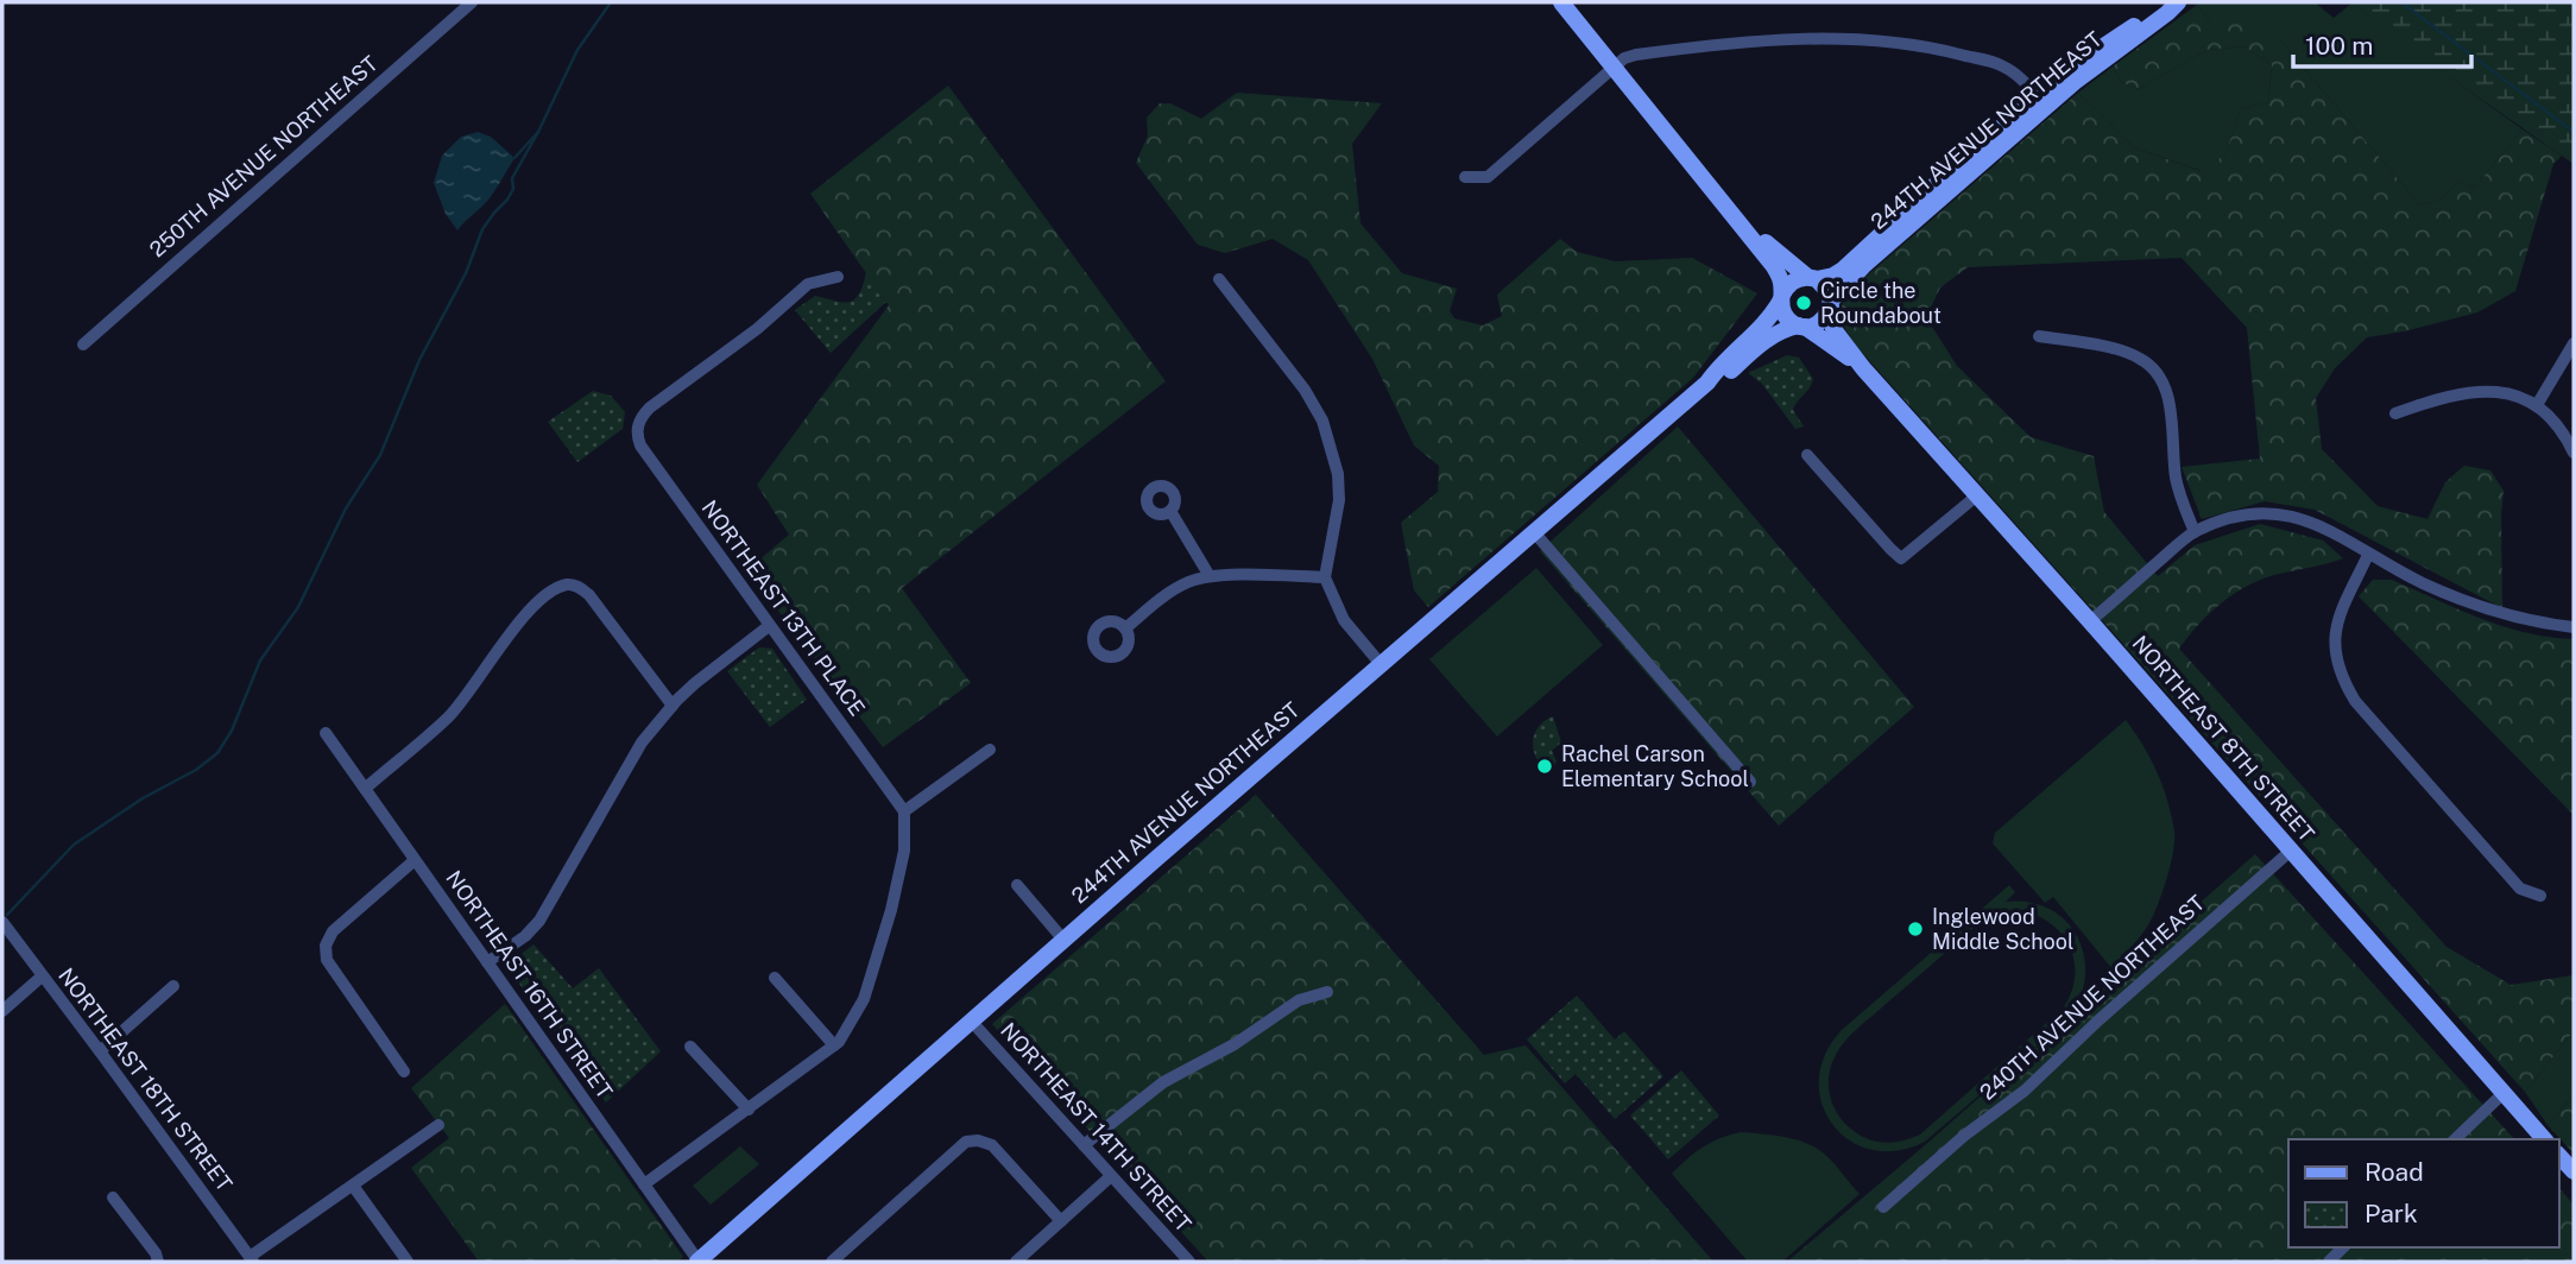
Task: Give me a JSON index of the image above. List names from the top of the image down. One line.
{"streets":{"street":["244TH AVENUE NORTHEAST","250TH AVENUE NORTHEAST","NORTHEAST 13TH PLACE","NORTHEAST 8TH STREET","NORTHEAST 16TH STREET","240TH AVENUE NORTHEAST","NORTHEAST 18TH STREET","NORTHEAST 14TH STREET"]},"crossings":[["244TH AVENUE NORTHEAST","NORTHEAST 8TH STREET"],["244TH AVENUE NORTHEAST","NORTHEAST 16TH STREET"],["244TH AVENUE NORTHEAST","NORTHEAST 14TH STREET"],["NORTHEAST 8TH STREET","240TH AVENUE NORTHEAST"]],"places":["Circle the Roundabout","Rachel Carson Elementary School","Inglewood Middle School"],"legend":["Road","Park"],"scale_bar":"100 m"}
